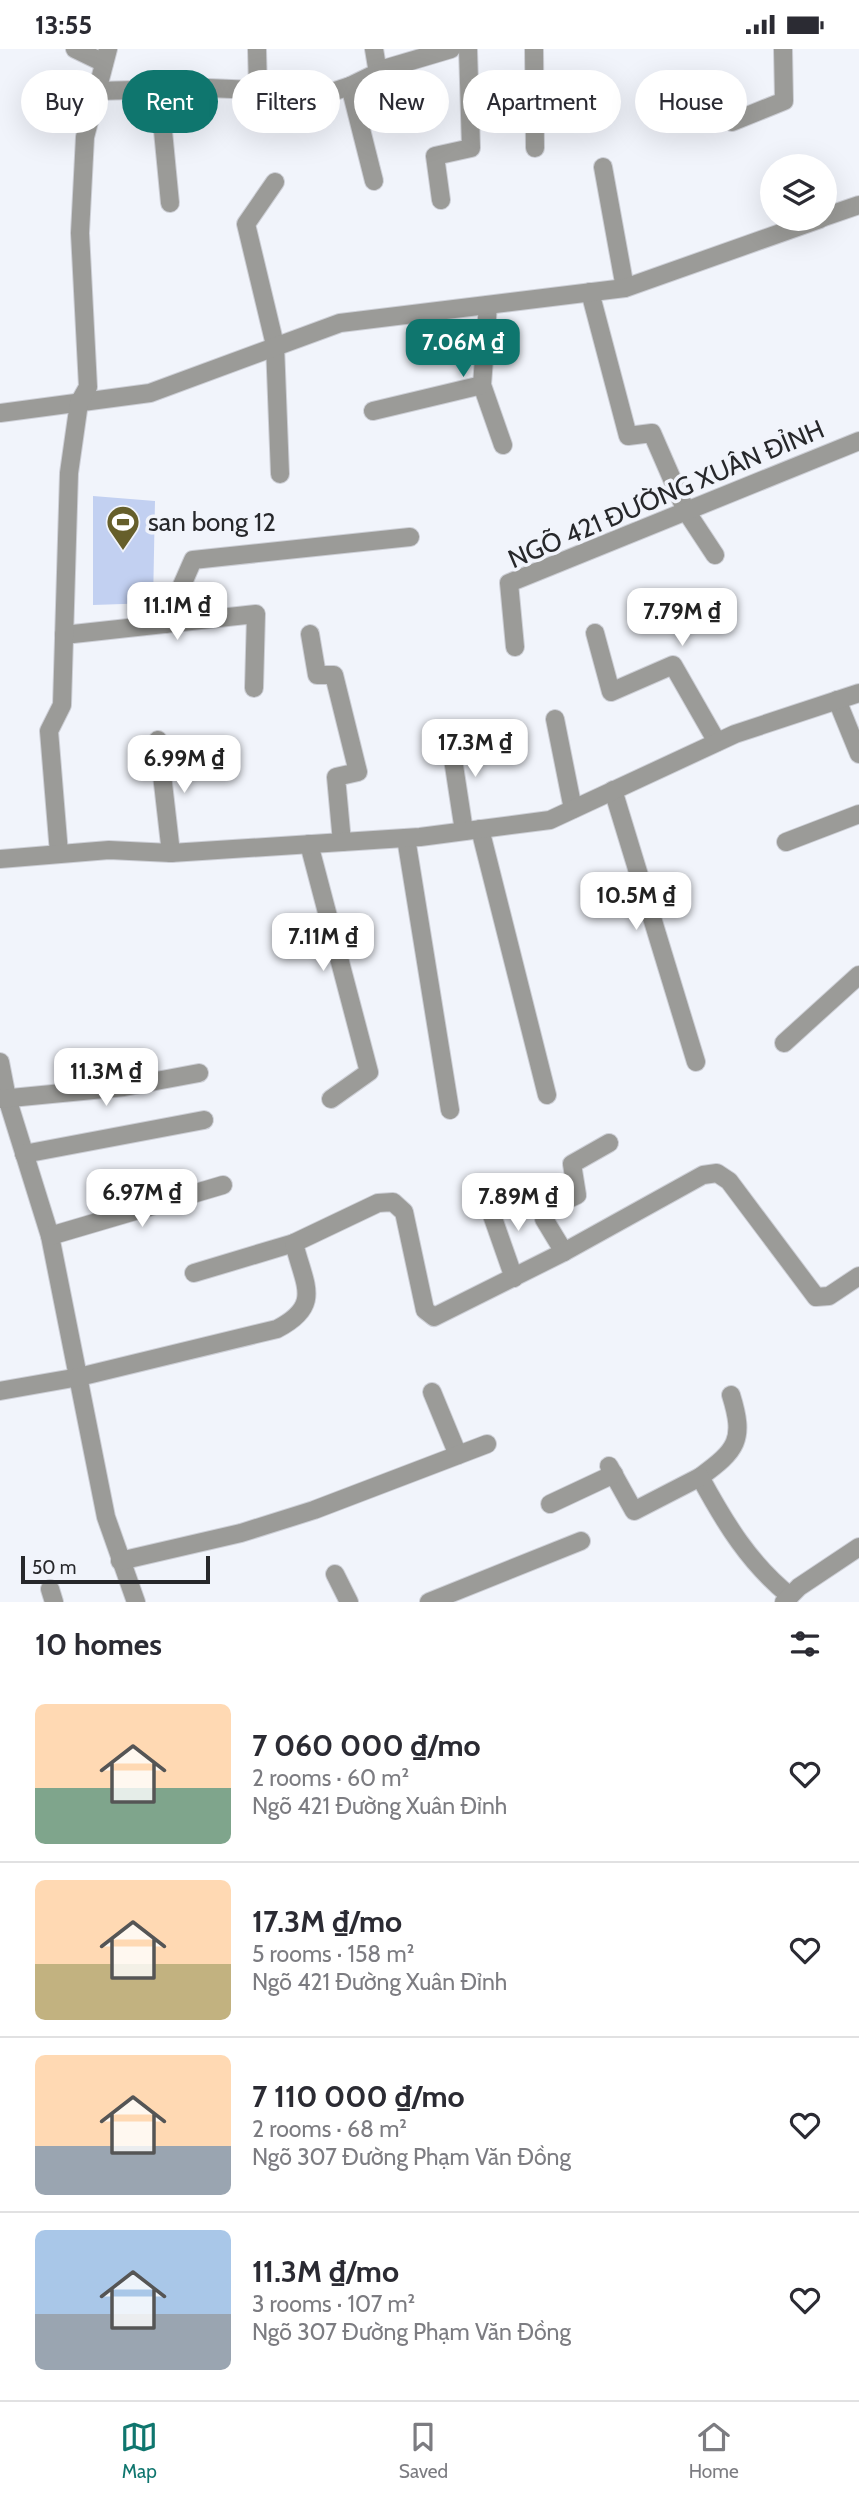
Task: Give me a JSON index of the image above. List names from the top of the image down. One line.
{"streets":{"street":["NGÕ 421 ĐƯỜNG XUÂN ĐỈNH"]},"places":{"sports":["san bong 12"]},"scale_bar":"50 m","page":{"status":"13:55","chip":["Buy","Rent","Filters","New","Apartment","House"],"price":["7.06M ₫","11.1M ₫","7.79M ₫","17.3M ₫","6.99M ₫","10.5M ₫","7.11M ₫","11.3M ₫","6.97M ₫","7.89M ₫"],"scale":"50 m","heading":"10 homes","list":[{"name":"7 060 000 ₫/mo","note":"2 rooms · 60 m² · Ngõ 421 Đường Xuân Đỉnh"},{"name":"17.3M ₫/mo","note":"5 rooms · 158 m² · Ngõ 421 Đường Xuân Đỉnh"},{"name":"7 110 000 ₫/mo","note":"2 rooms · 68 m² · Ngõ 307 Đường Phạm Văn Đồng"},{"name":"11.3M ₫/mo","note":"3 rooms · 107 m² · Ngõ 307 Đường Phạm Văn Đồng"}],"tabs":["Map","Saved","Home"]}}
